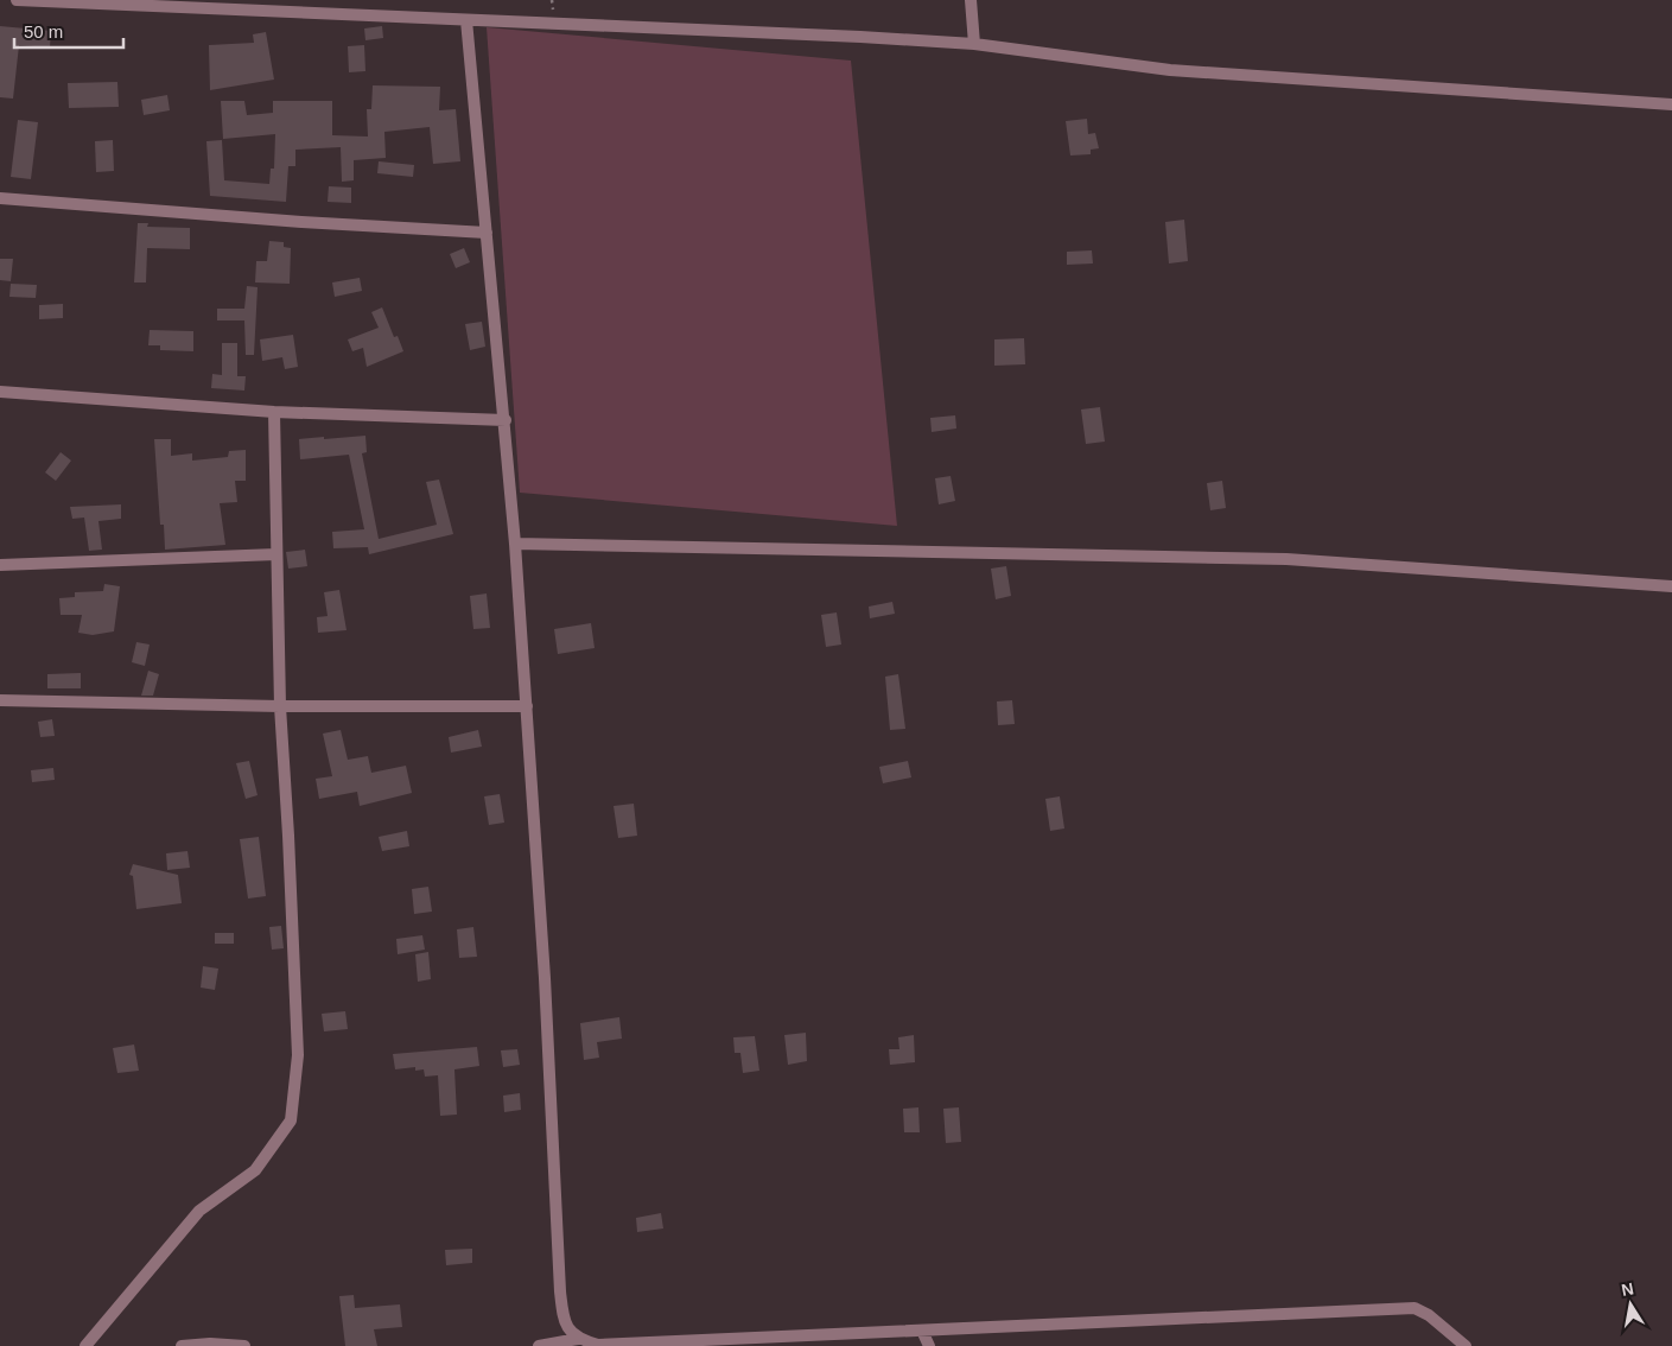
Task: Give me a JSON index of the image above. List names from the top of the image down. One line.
{"scale_bar":"50 m","north":"top"}
